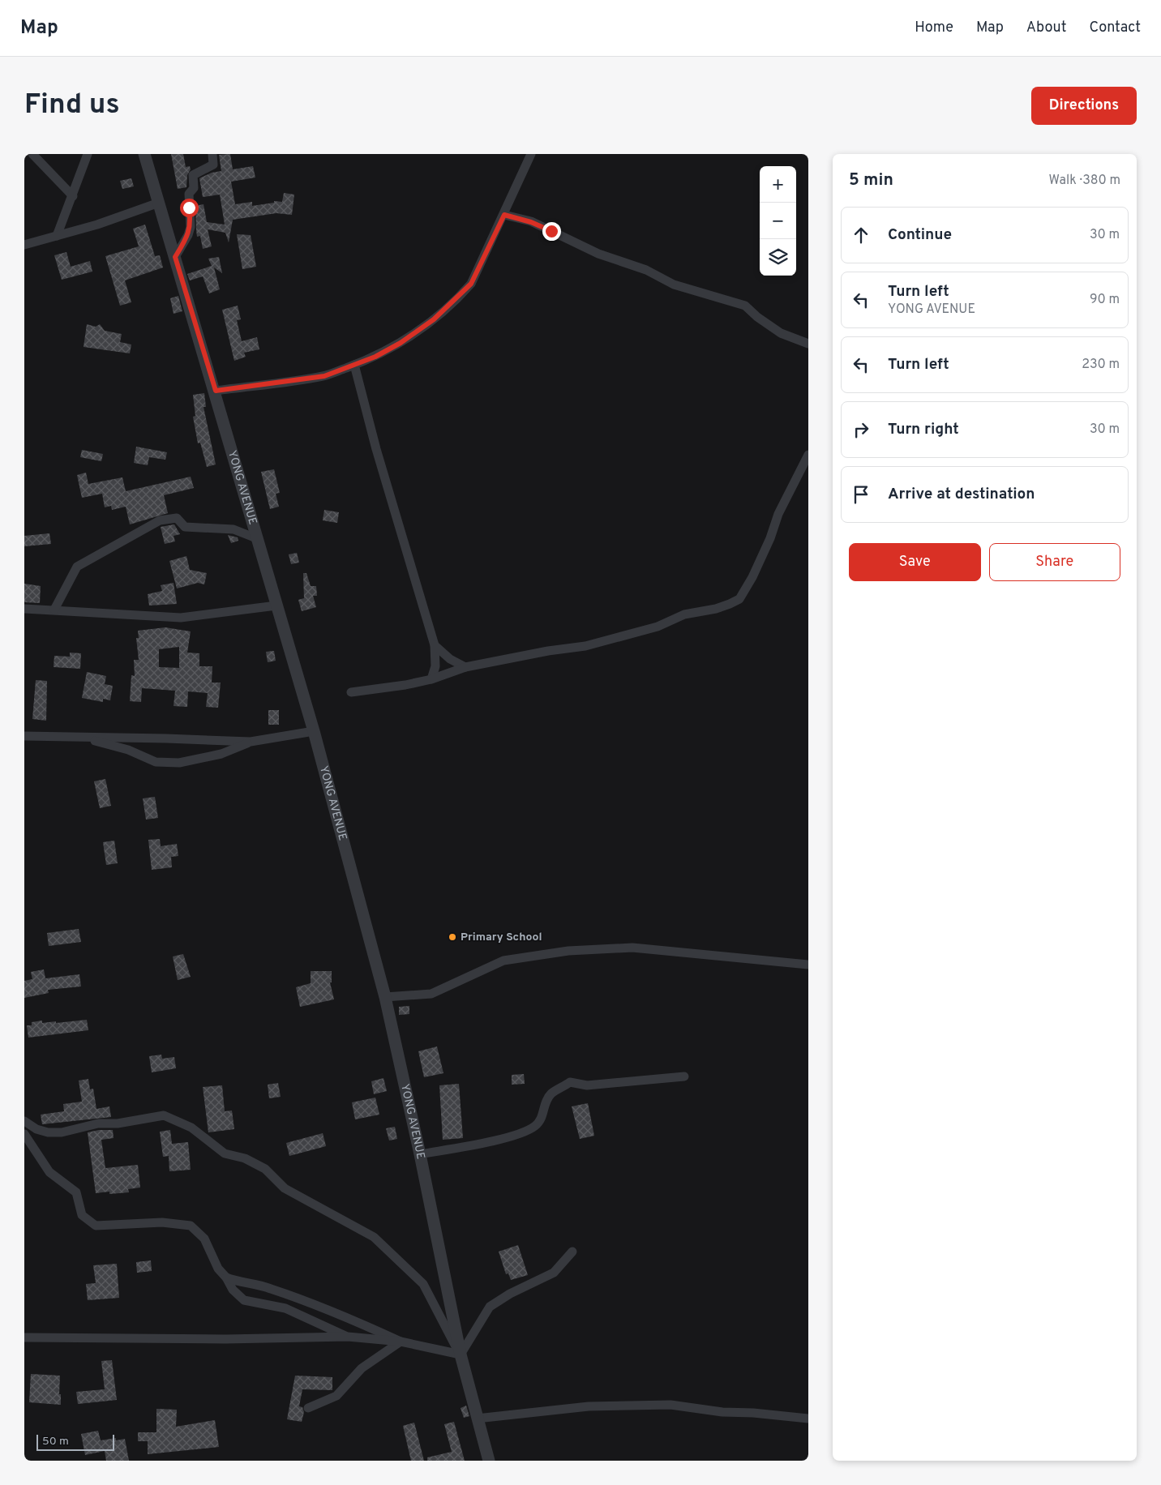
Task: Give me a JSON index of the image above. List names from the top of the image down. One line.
{"streets":{"street":["YONG AVENUE"]},"places":["Primary School"],"scale_bar":"50 m","page":{"header":"Map","nav":["Home","Map","About","Contact"],"buttons":["Directions",["Save","Share"]],"title":"Find us","heading":["5 min","Walk · 380 m"],"map_buttons":["+","−"],"list":[["Continue","30 m"],["Turn left","YONG AVENUE","90 m"],["Turn left","230 m"],["Turn right","30 m"],"Arrive at destination"],"scale":"50 m"}}
